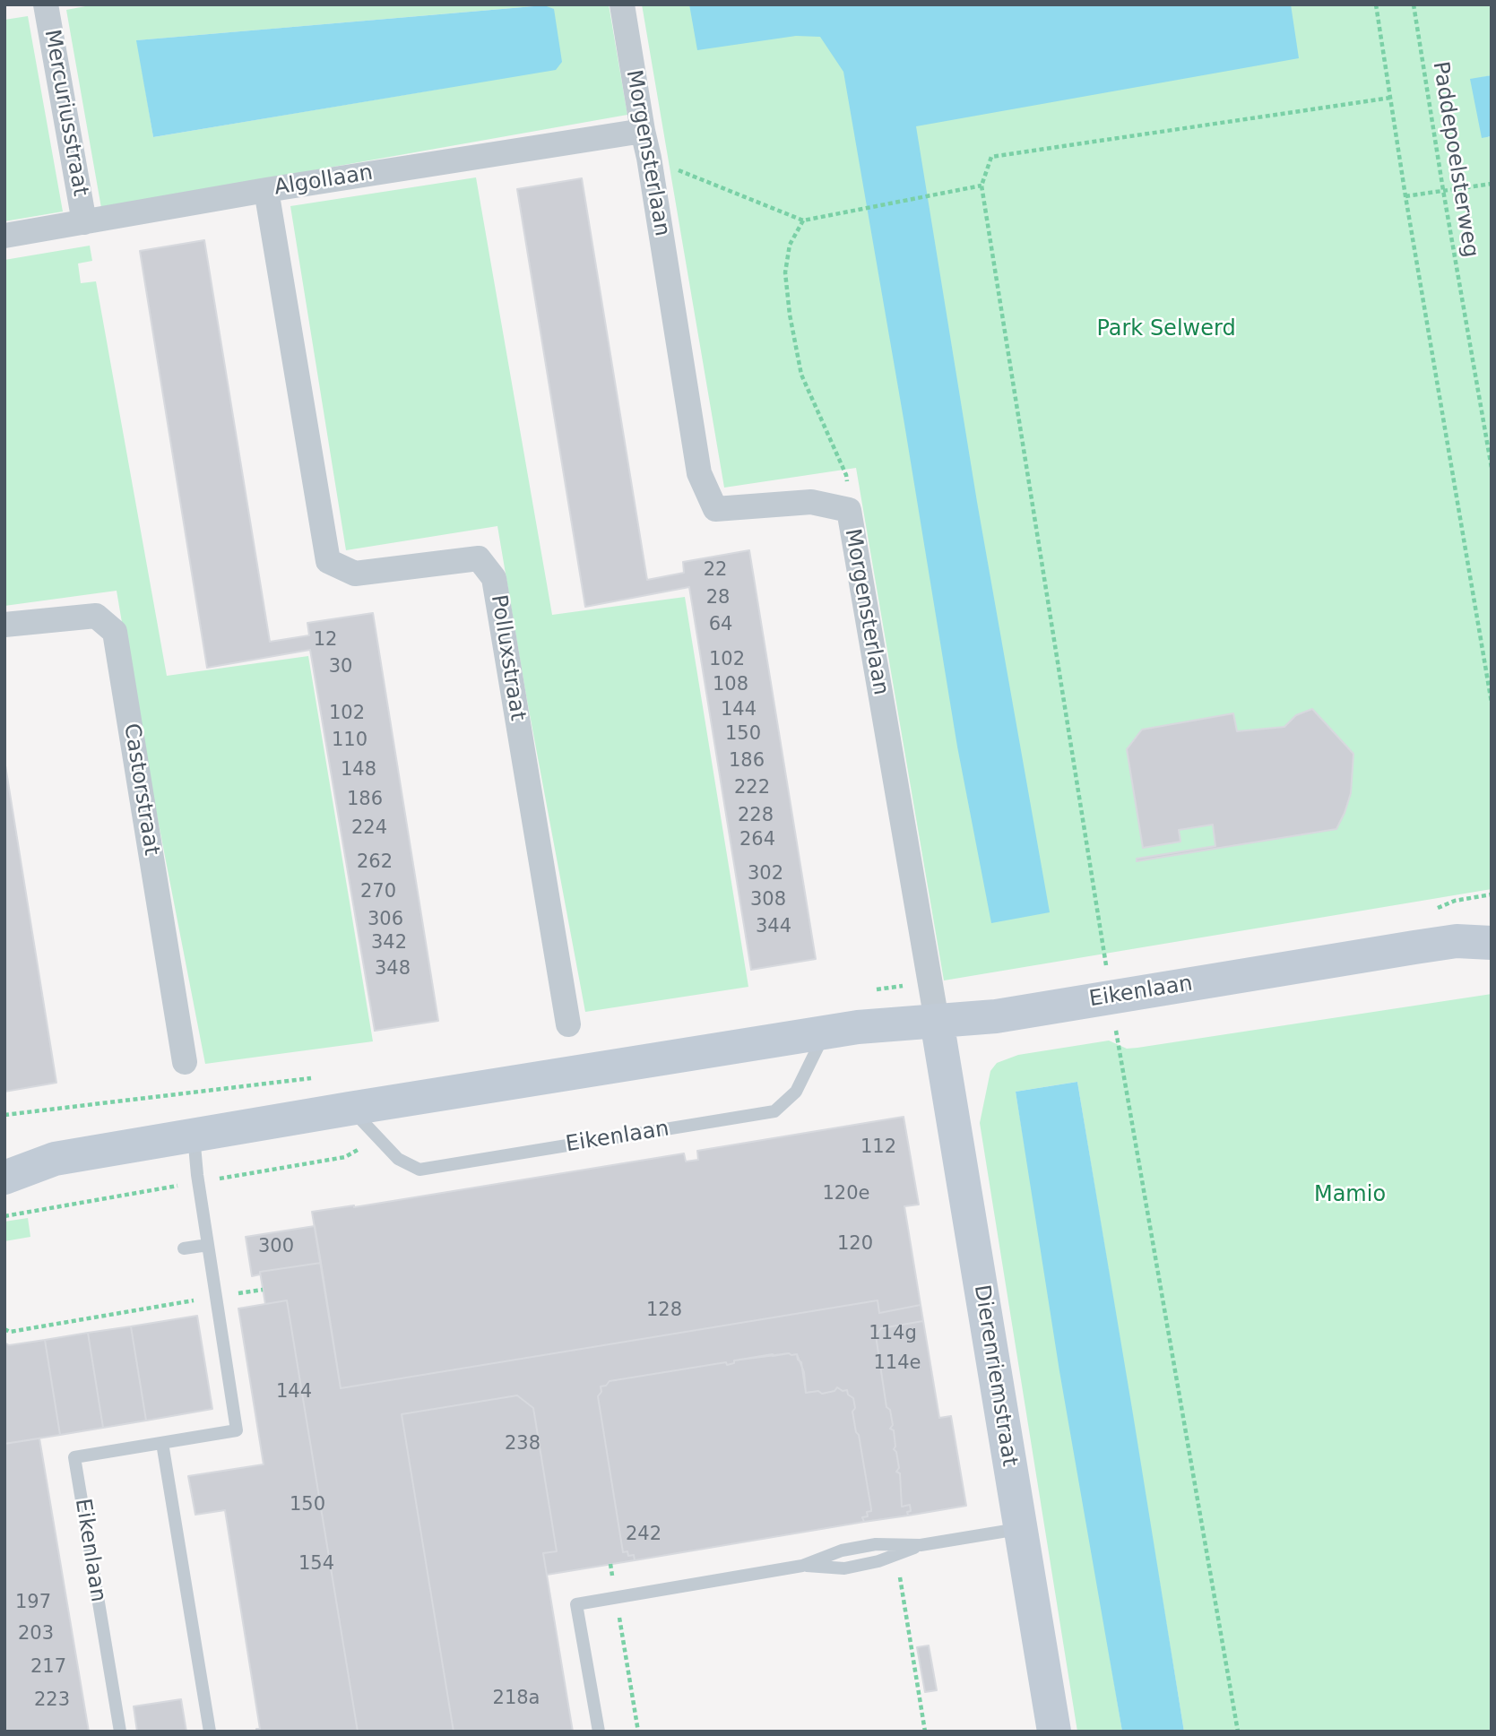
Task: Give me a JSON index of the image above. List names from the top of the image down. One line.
{"streets":{"main road":["Eikenlaan","Dierenriemstraat"],"street":["Mercuriusstraat","Morgensterlaan","Algollaan","Polluxstraat","Castorstraat"],"path":["Paddepoelsterweg"]},"crossings":[["Mercuriusstraat","Algollaan"],["Morgensterlaan","Algollaan"],["Morgensterlaan","Eikenlaan"],["Morgensterlaan","Dierenriemstraat"],["Algollaan","Polluxstraat"],["Eikenlaan","Dierenriemstraat"]],"parks":["Park Selwerd","Mamio"],"house_numbers":["22","28","64","12","102","30","108","144","102","150","110","186","148","222","186","228","224","264","262","302","270","308","306","344","342","348","112","120e","120","300","128","114g","114e","144","238","150","242","154","197","203","217","218a","223"]}
